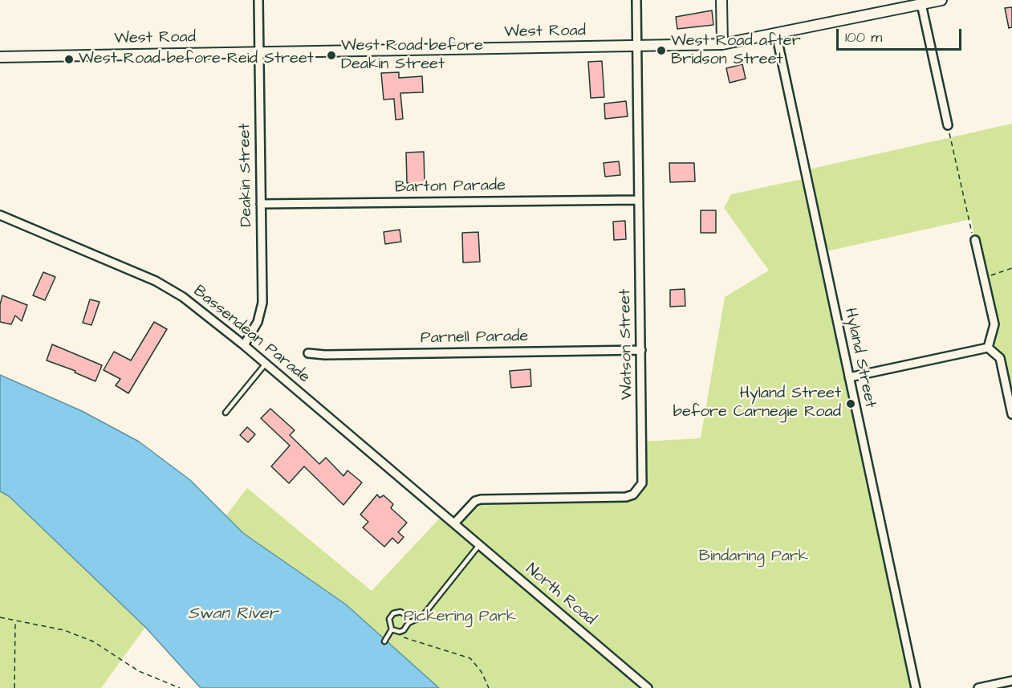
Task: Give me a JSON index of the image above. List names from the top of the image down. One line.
{"streets":{"street":["West Road","Deakin Street","Barton Parade","Bassendean Parade","Parnell Parade","Watson Street","Hyland Street","North Road"]},"crossings":[["West Road","Deakin Street"],["West Road","Watson Street"],["West Road","Hyland Street"],["Deakin Street","Barton Parade"],["Deakin Street","Bassendean Parade"],["Barton Parade","Watson Street"],["Bassendean Parade","Watson Street"],["Bassendean Parade","North Road"],["Parnell Parade","Watson Street"],["Watson Street","North Road"]],"water":["Swan River"],"parks":["Bindaring Park","Pickering Park"],"places":["West Road after Bridson Street","West Road before Deakin Street","West Road before Reid Street","Hyland Street before Carnegie Road"],"scale_bar":"100 m"}
